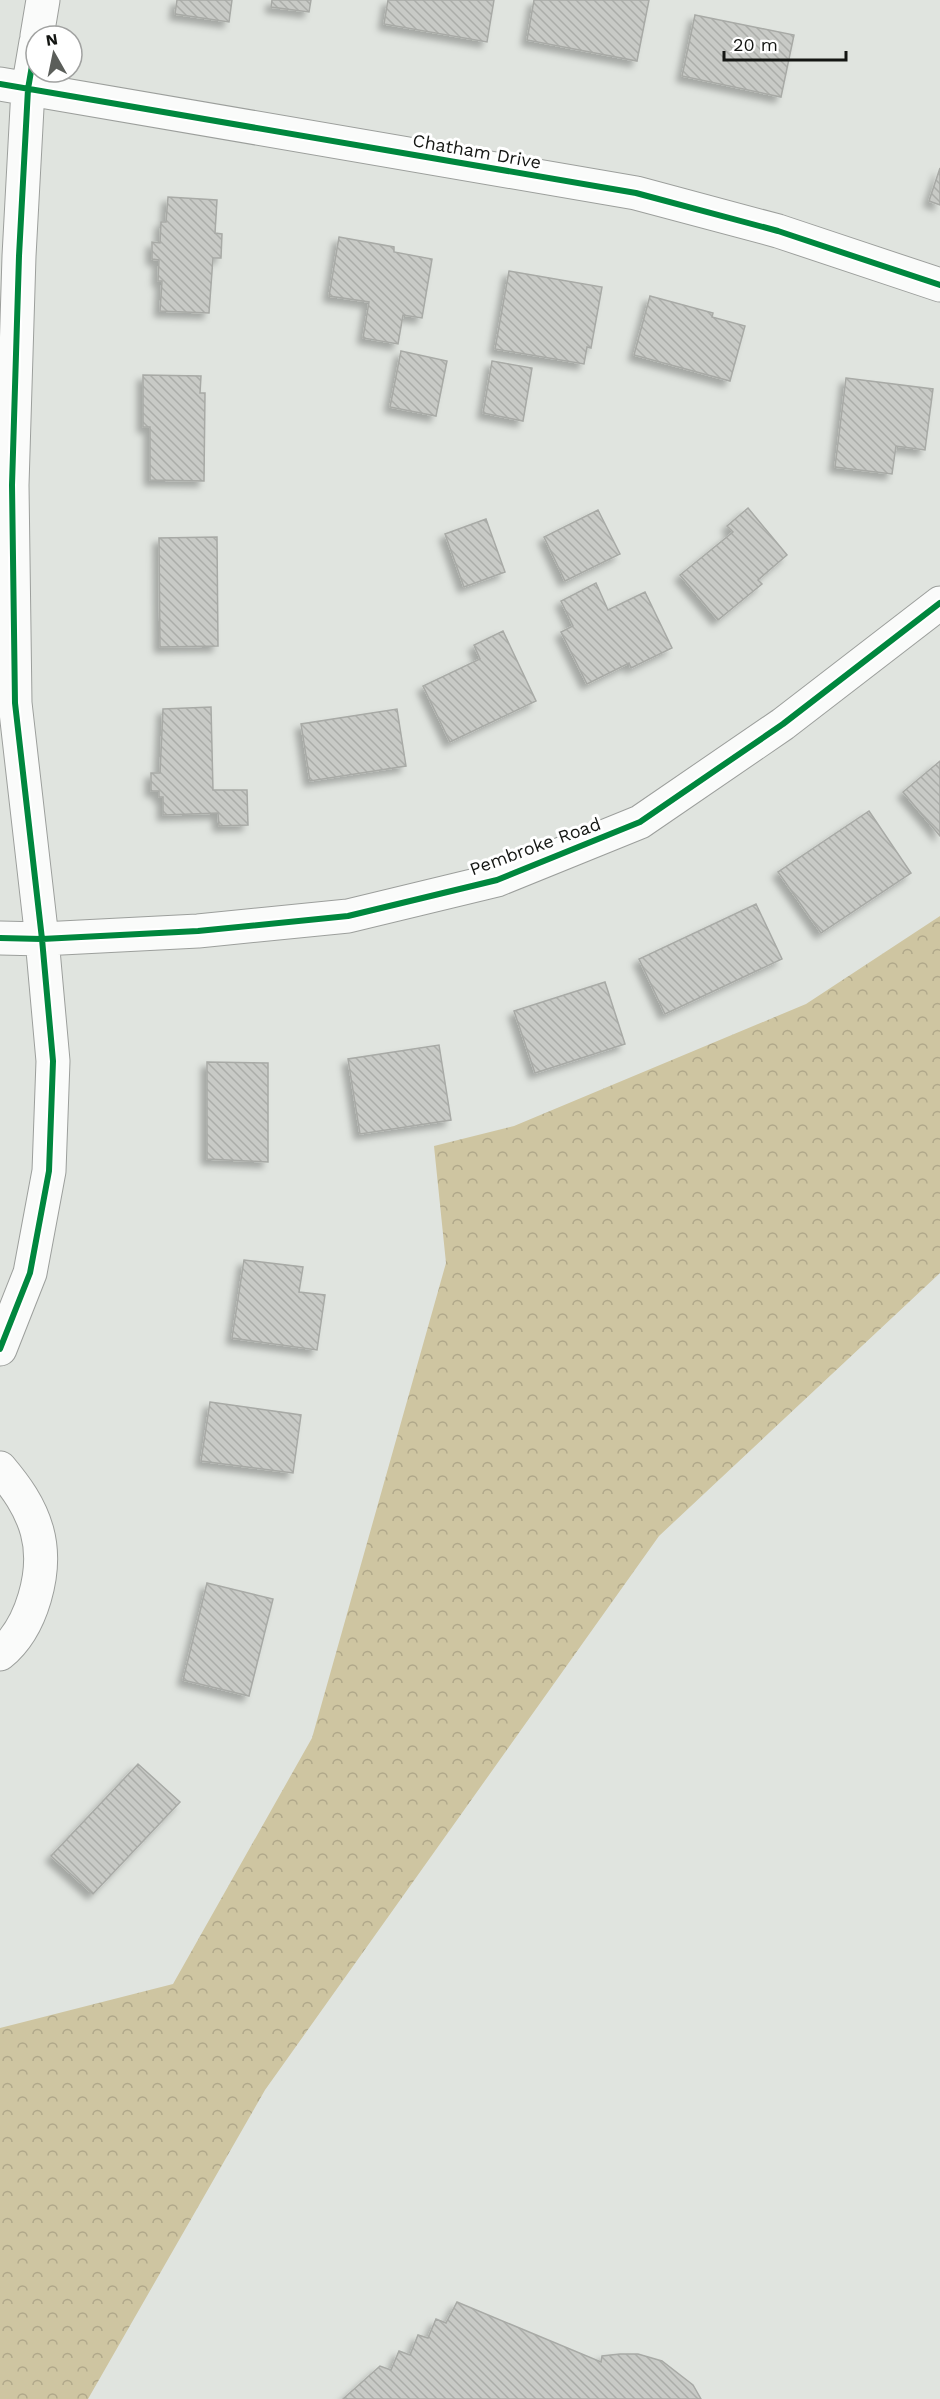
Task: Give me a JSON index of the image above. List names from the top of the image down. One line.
{"streets":{"street":["Chatham Drive","Pembroke Road"]},"scale_bar":"20 m","north":"top"}
